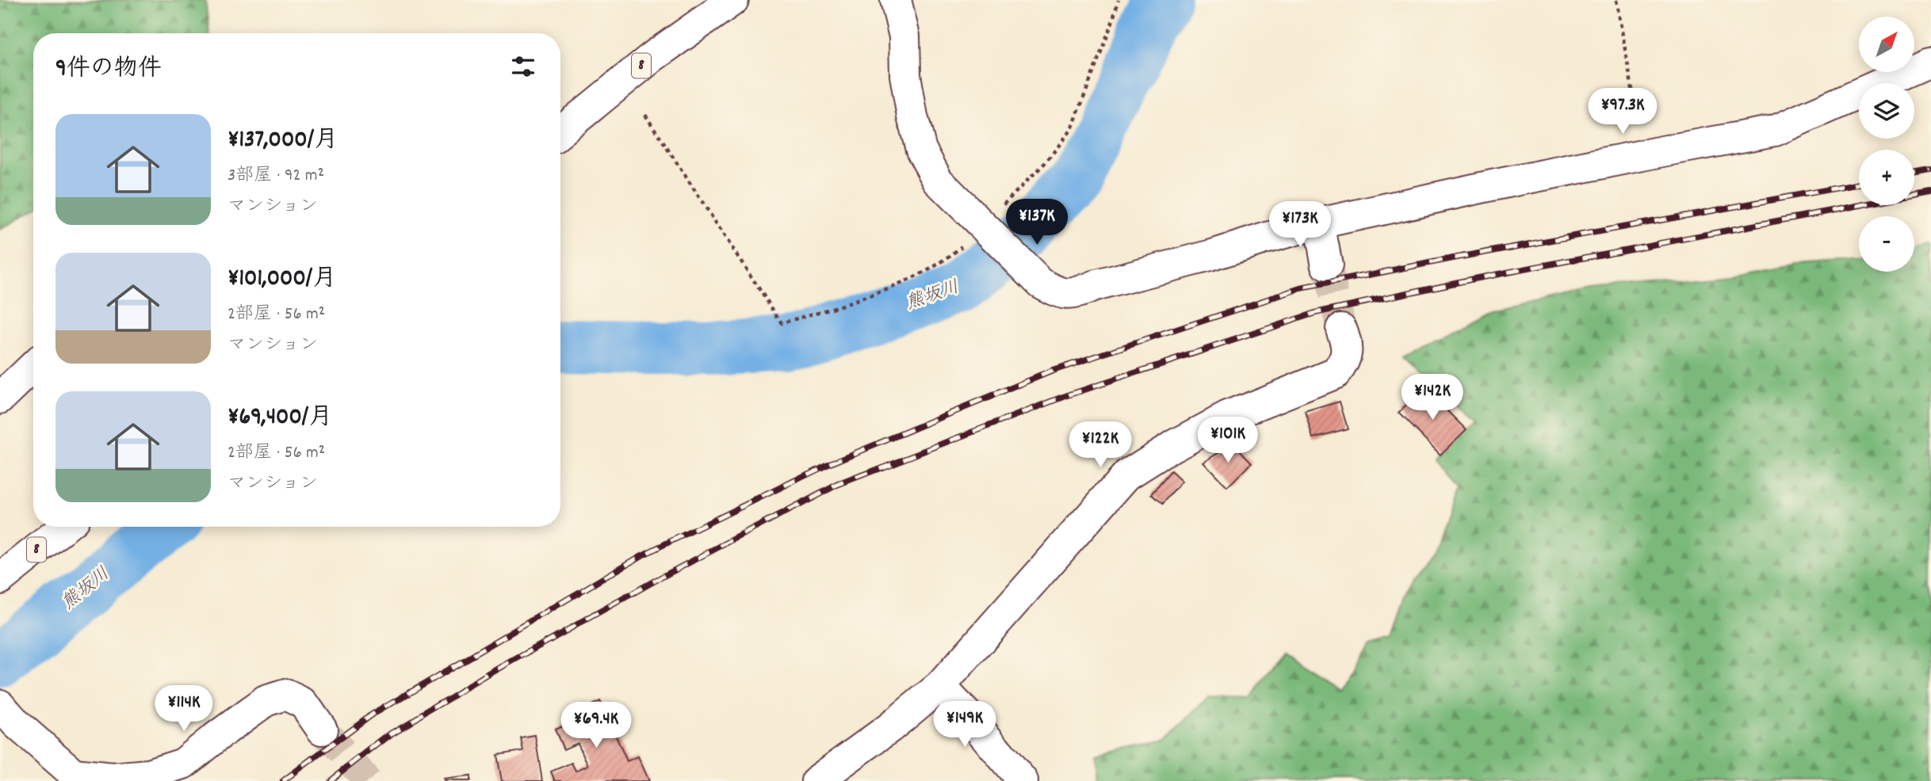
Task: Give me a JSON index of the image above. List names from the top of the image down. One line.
{"streets":{"main road":["8"]},"water":["熊坂川"],"north":"top right","page":{"map_buttons":["+","−"],"heading":"9件の物件","price":["¥97.3K","¥137K","¥173K","¥142K","¥101K","¥122K","¥114K","¥149K","¥69.4K"],"list":[{"name":"¥137,000/月","note":"3部屋 · 92 m² · マンション"},{"name":"¥101,000/月","note":"2部屋 · 56 m² · マンション"},{"name":"¥69,400/月","note":"2部屋 · 56 m² · マンション"}]}}
